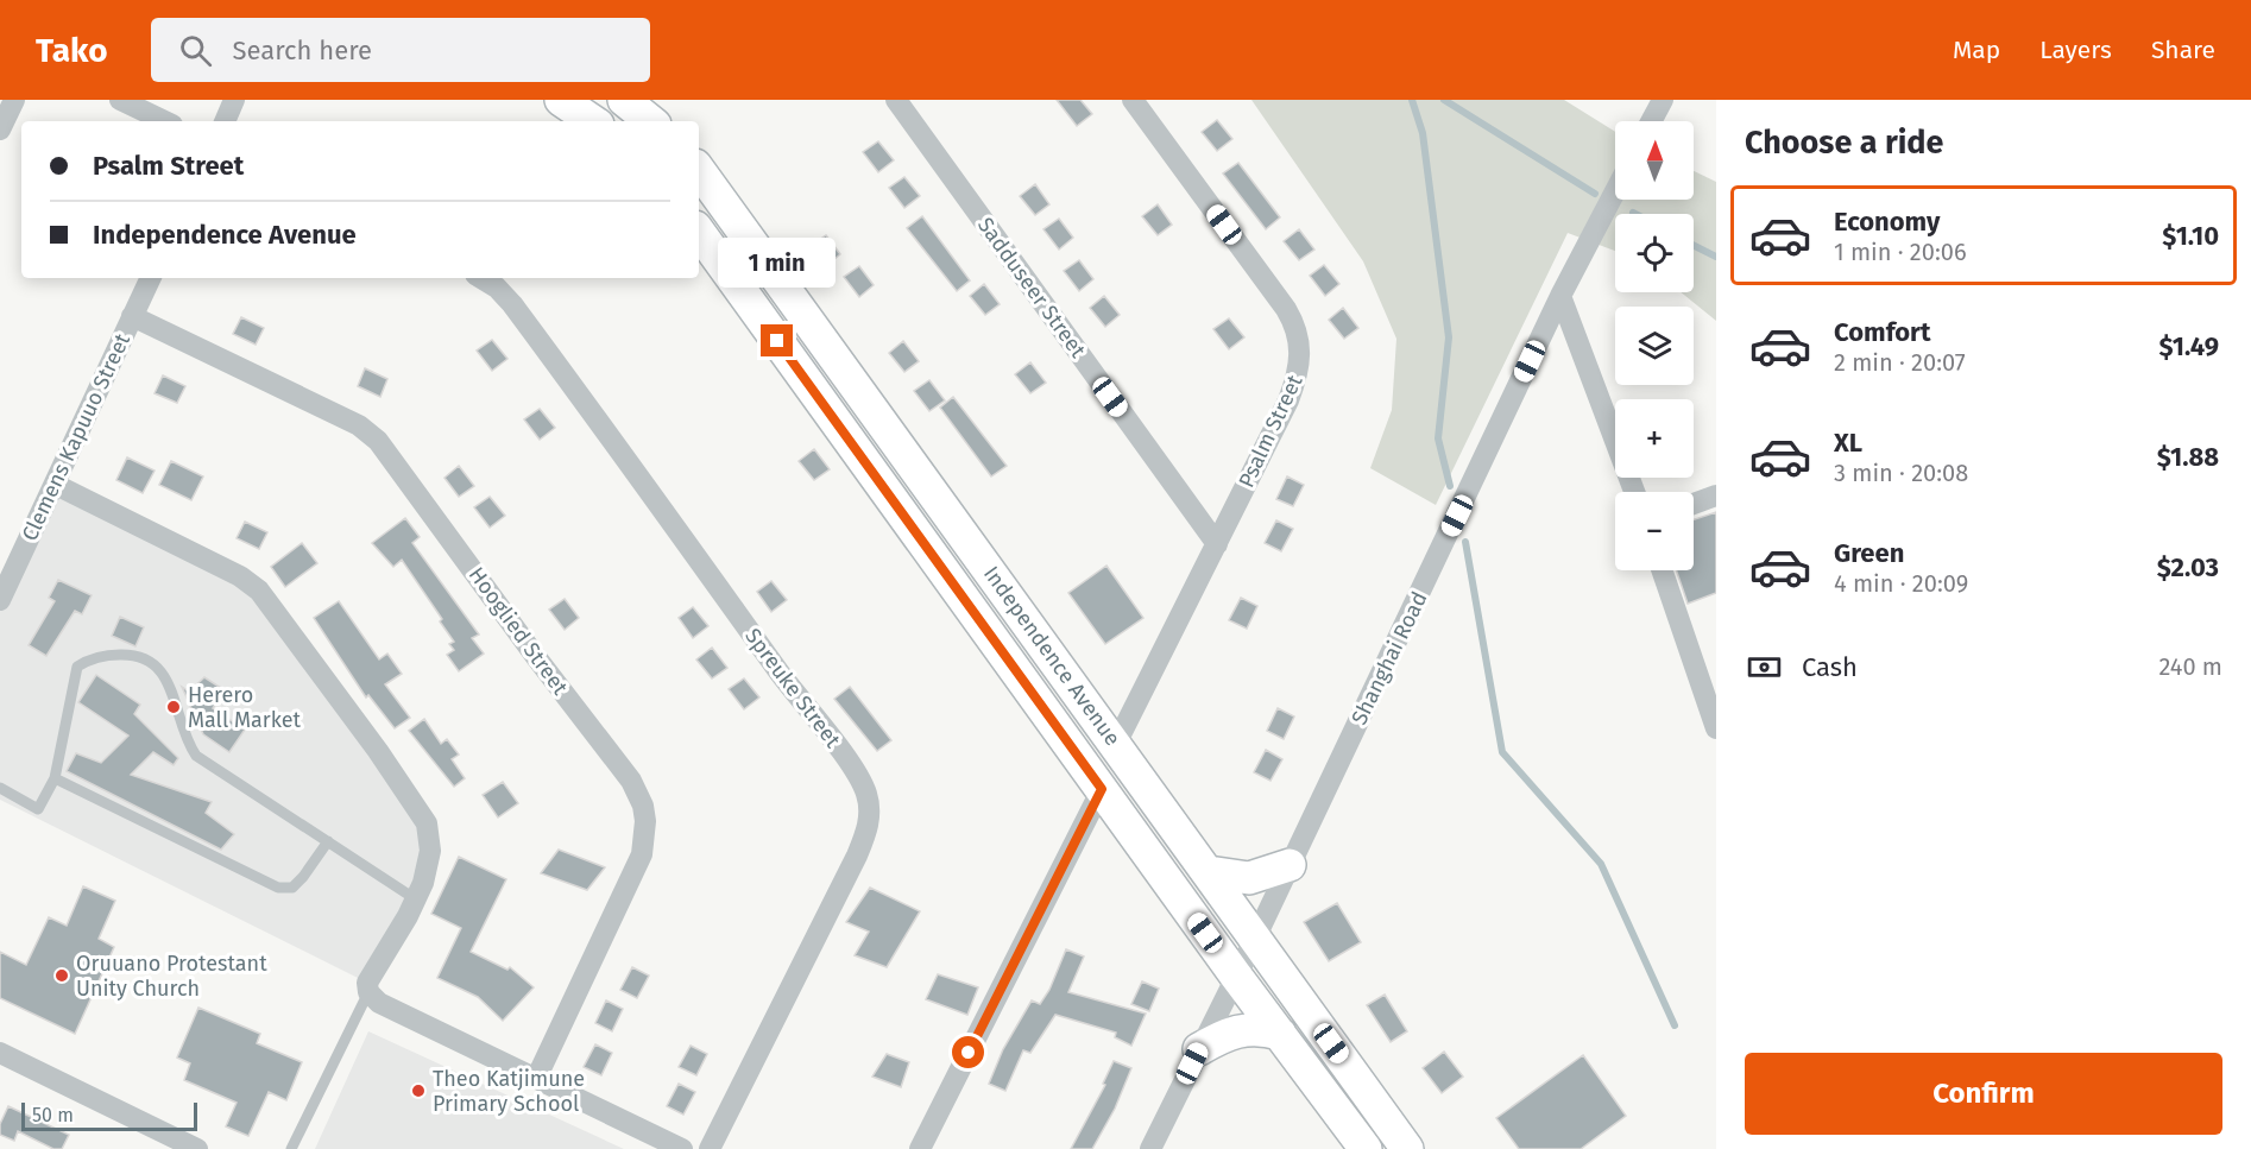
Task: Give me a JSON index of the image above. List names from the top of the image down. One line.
{"streets":{"main road":["Independence Avenue"],"street":["Sadduseer Street","Psalm Street","Clemens Kapuuo Street","Hooglied Street","Shanghai Road","Spreuke Street"]},"crossings":[["Sadduseer Street","Psalm Street"],["Psalm Street","Independence Avenue"],["Clemens Kapuuo Street","Hooglied Street"],["Independence Avenue","Shanghai Road"]],"places":["Herero Mall Market","Oruuano Protestant Unity Church","Theo Katjimune Primary School"],"scale_bar":"50 m","north":"top","page":{"header":"Tako","search":"Search here","nav":["Map","Layers","Share"],"heading":"Choose a ride","map_buttons":["+","−"],"banner":["Psalm Street","Independence Avenue"],"list":[{"name":"Economy","note":"1 min · 20:06","value":"$1.10"},{"name":"Comfort","note":"2 min · 20:07","value":"$1.49"},{"name":"XL","note":"3 min · 20:08","value":"$1.88"},{"name":"Green","note":"4 min · 20:09","value":"$2.03"}],"bubble":"1 min","pay":["Cash","240 m"],"buttons":"Confirm","scale":"50 m"}}
